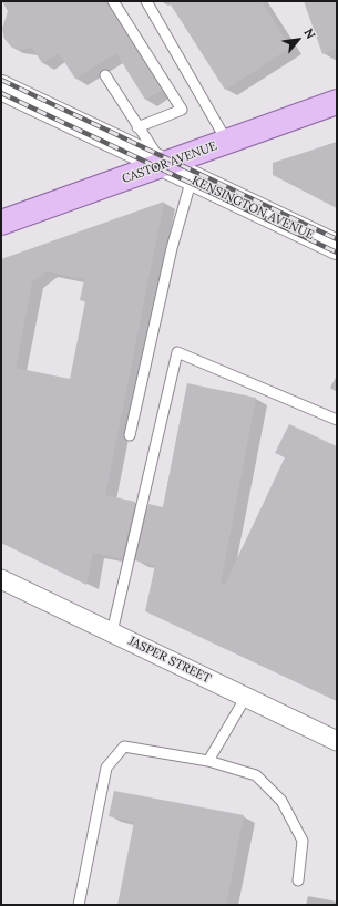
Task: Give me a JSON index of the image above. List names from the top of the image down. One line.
{"streets":{"main road":["CASTOR AVENUE"],"street":["KENSINGTON AVENUE","JASPER STREET"]},"crossings":[["CASTOR AVENUE","KENSINGTON AVENUE"]],"north":"top right"}
